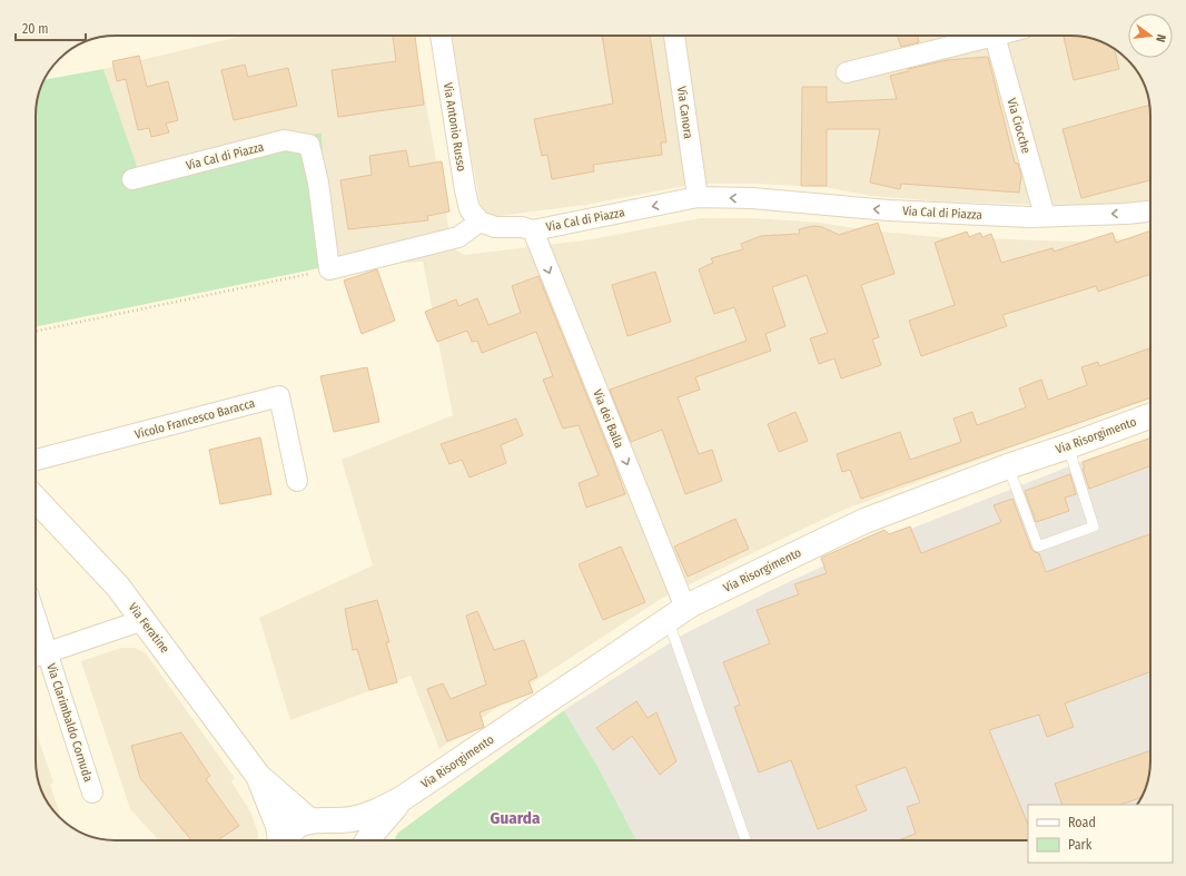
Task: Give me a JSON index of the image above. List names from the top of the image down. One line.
{"streets":{"street":["Via Canora","Via Ciocche","Via Antonio Russo","Via Cal di Piazza","Vicolo Francesco Baracca","Via dei Balla","Via Risorgimento","Via Feratine","Via Clarimbaldo Cornuda"]},"crossings":[["Via Canora","Via Cal di Piazza"],["Via Ciocche","Via Cal di Piazza"],["Via Antonio Russo","Via Cal di Piazza"],["Via Cal di Piazza","Via dei Balla"],["Via dei Balla","Via Risorgimento"],["Via Risorgimento","Via Feratine"],["Via Feratine","Via Clarimbaldo Cornuda"]],"one_way":["Via Cal di Piazza","Via dei Balla"],"districts":["Guarda"],"legend":["Road","Park"],"scale_bar":"20 m","north":"right"}
